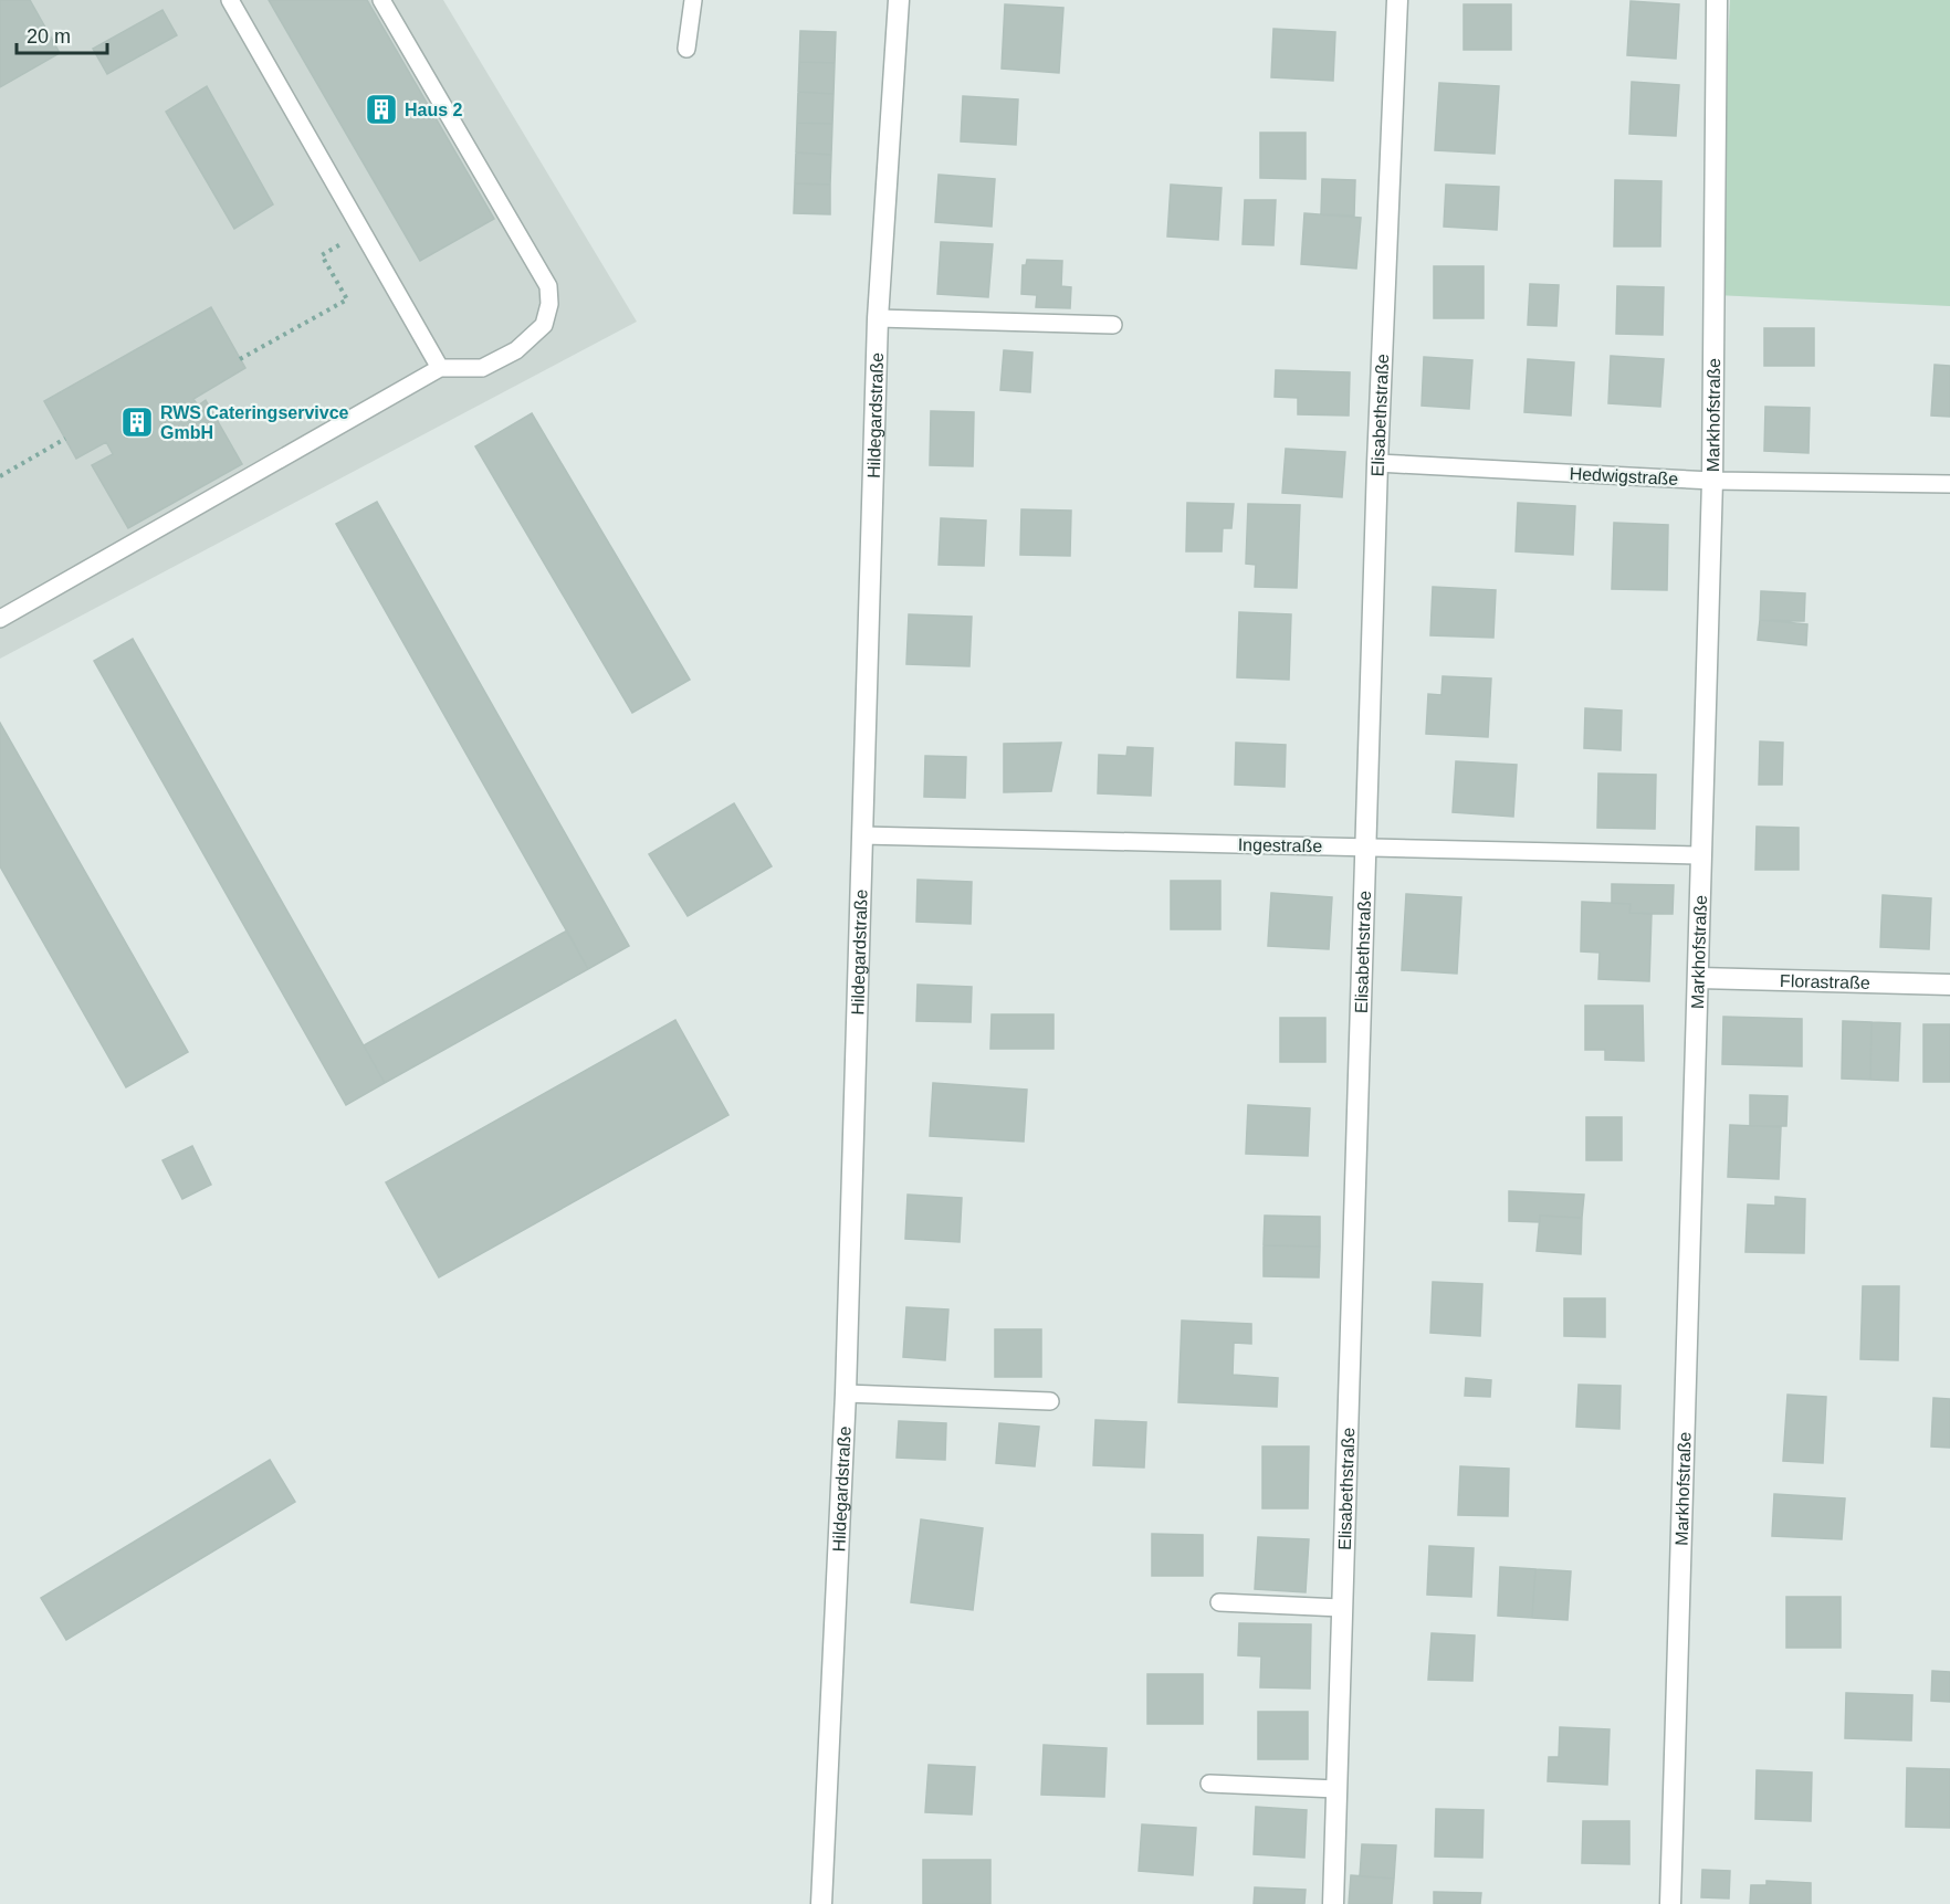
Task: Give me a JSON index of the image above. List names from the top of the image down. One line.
{"streets":{"street":["Hildegardstraße","Elisabethstraße","Markhofstraße","Florastraße"],"lane":["Hedwigstraße","Ingestraße"]},"crossings":[["Hildegardstraße","Ingestraße"],["Elisabethstraße","Hedwigstraße"],["Elisabethstraße","Ingestraße"],["Markhofstraße","Hedwigstraße"],["Markhofstraße","Ingestraße"],["Markhofstraße","Florastraße"]],"places":{"building":["Haus 2","RWS Cateringservivce GmbH"]},"scale_bar":"20 m"}
